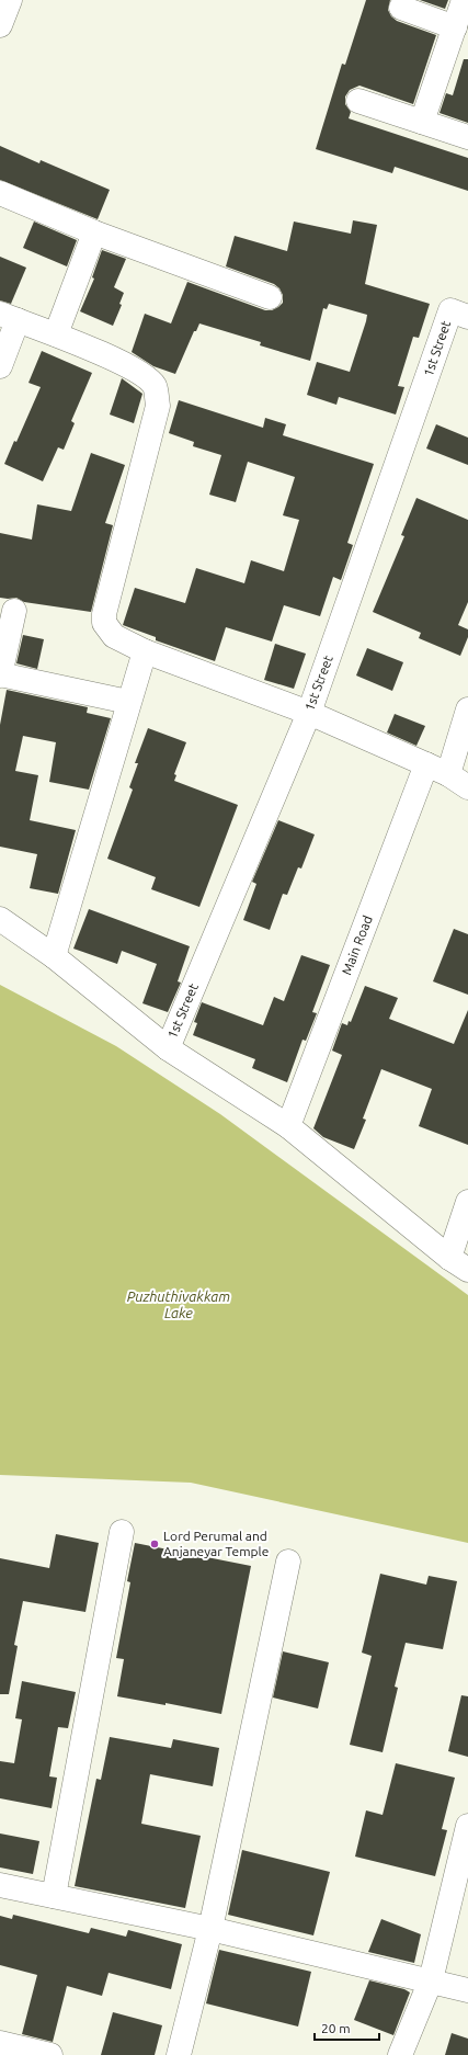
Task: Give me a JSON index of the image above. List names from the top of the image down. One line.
{"streets":{"street":["1st Street","Main Road"]},"water":["Puzhuthivakkam Lake"],"places":["Lord Perumal and Anjaneyar Temple"],"scale_bar":"20 m"}
